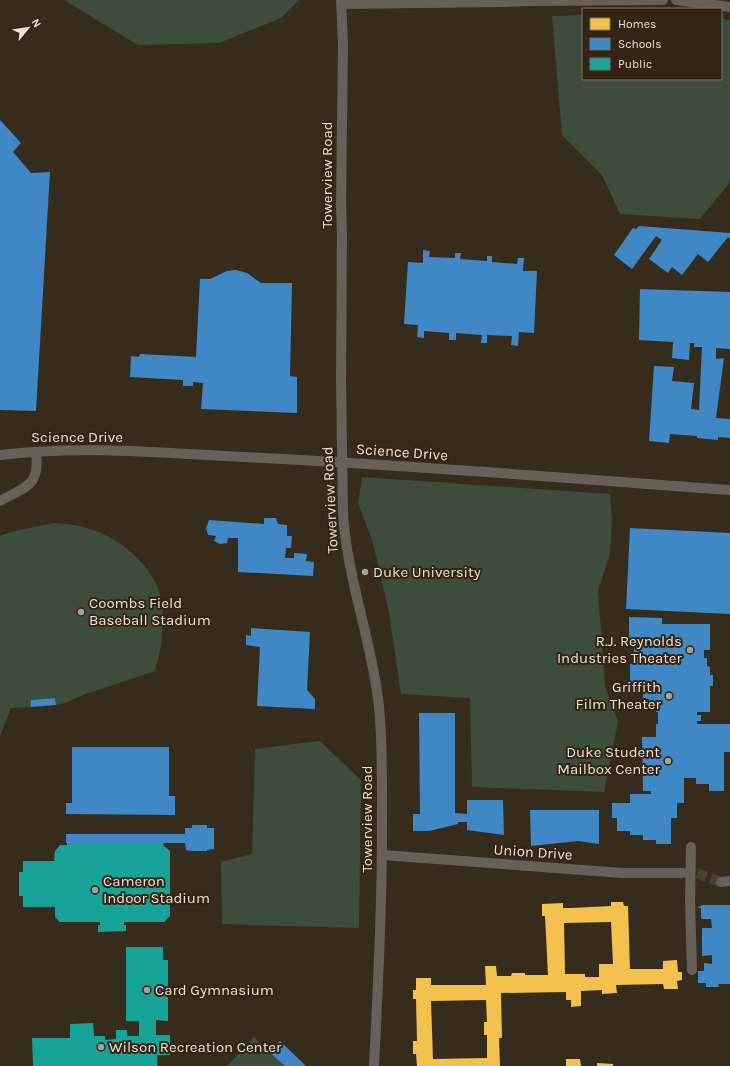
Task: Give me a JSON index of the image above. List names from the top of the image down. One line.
{"streets":{"street":["Towerview Road","Science Drive","Union Drive"]},"crossings":[["Towerview Road","Science Drive"],["Towerview Road","Union Drive"]],"places":["Duke University","Coombs Field Baseball Stadium","R.J. Reynolds Industries Theater","Griffith Film Theater","Duke Student Mailbox Center","Cameron Indoor Stadium","Card Gymnasium","Wilson Recreation Center"],"legend":["Homes","Schools","Public"],"north":"top right"}
